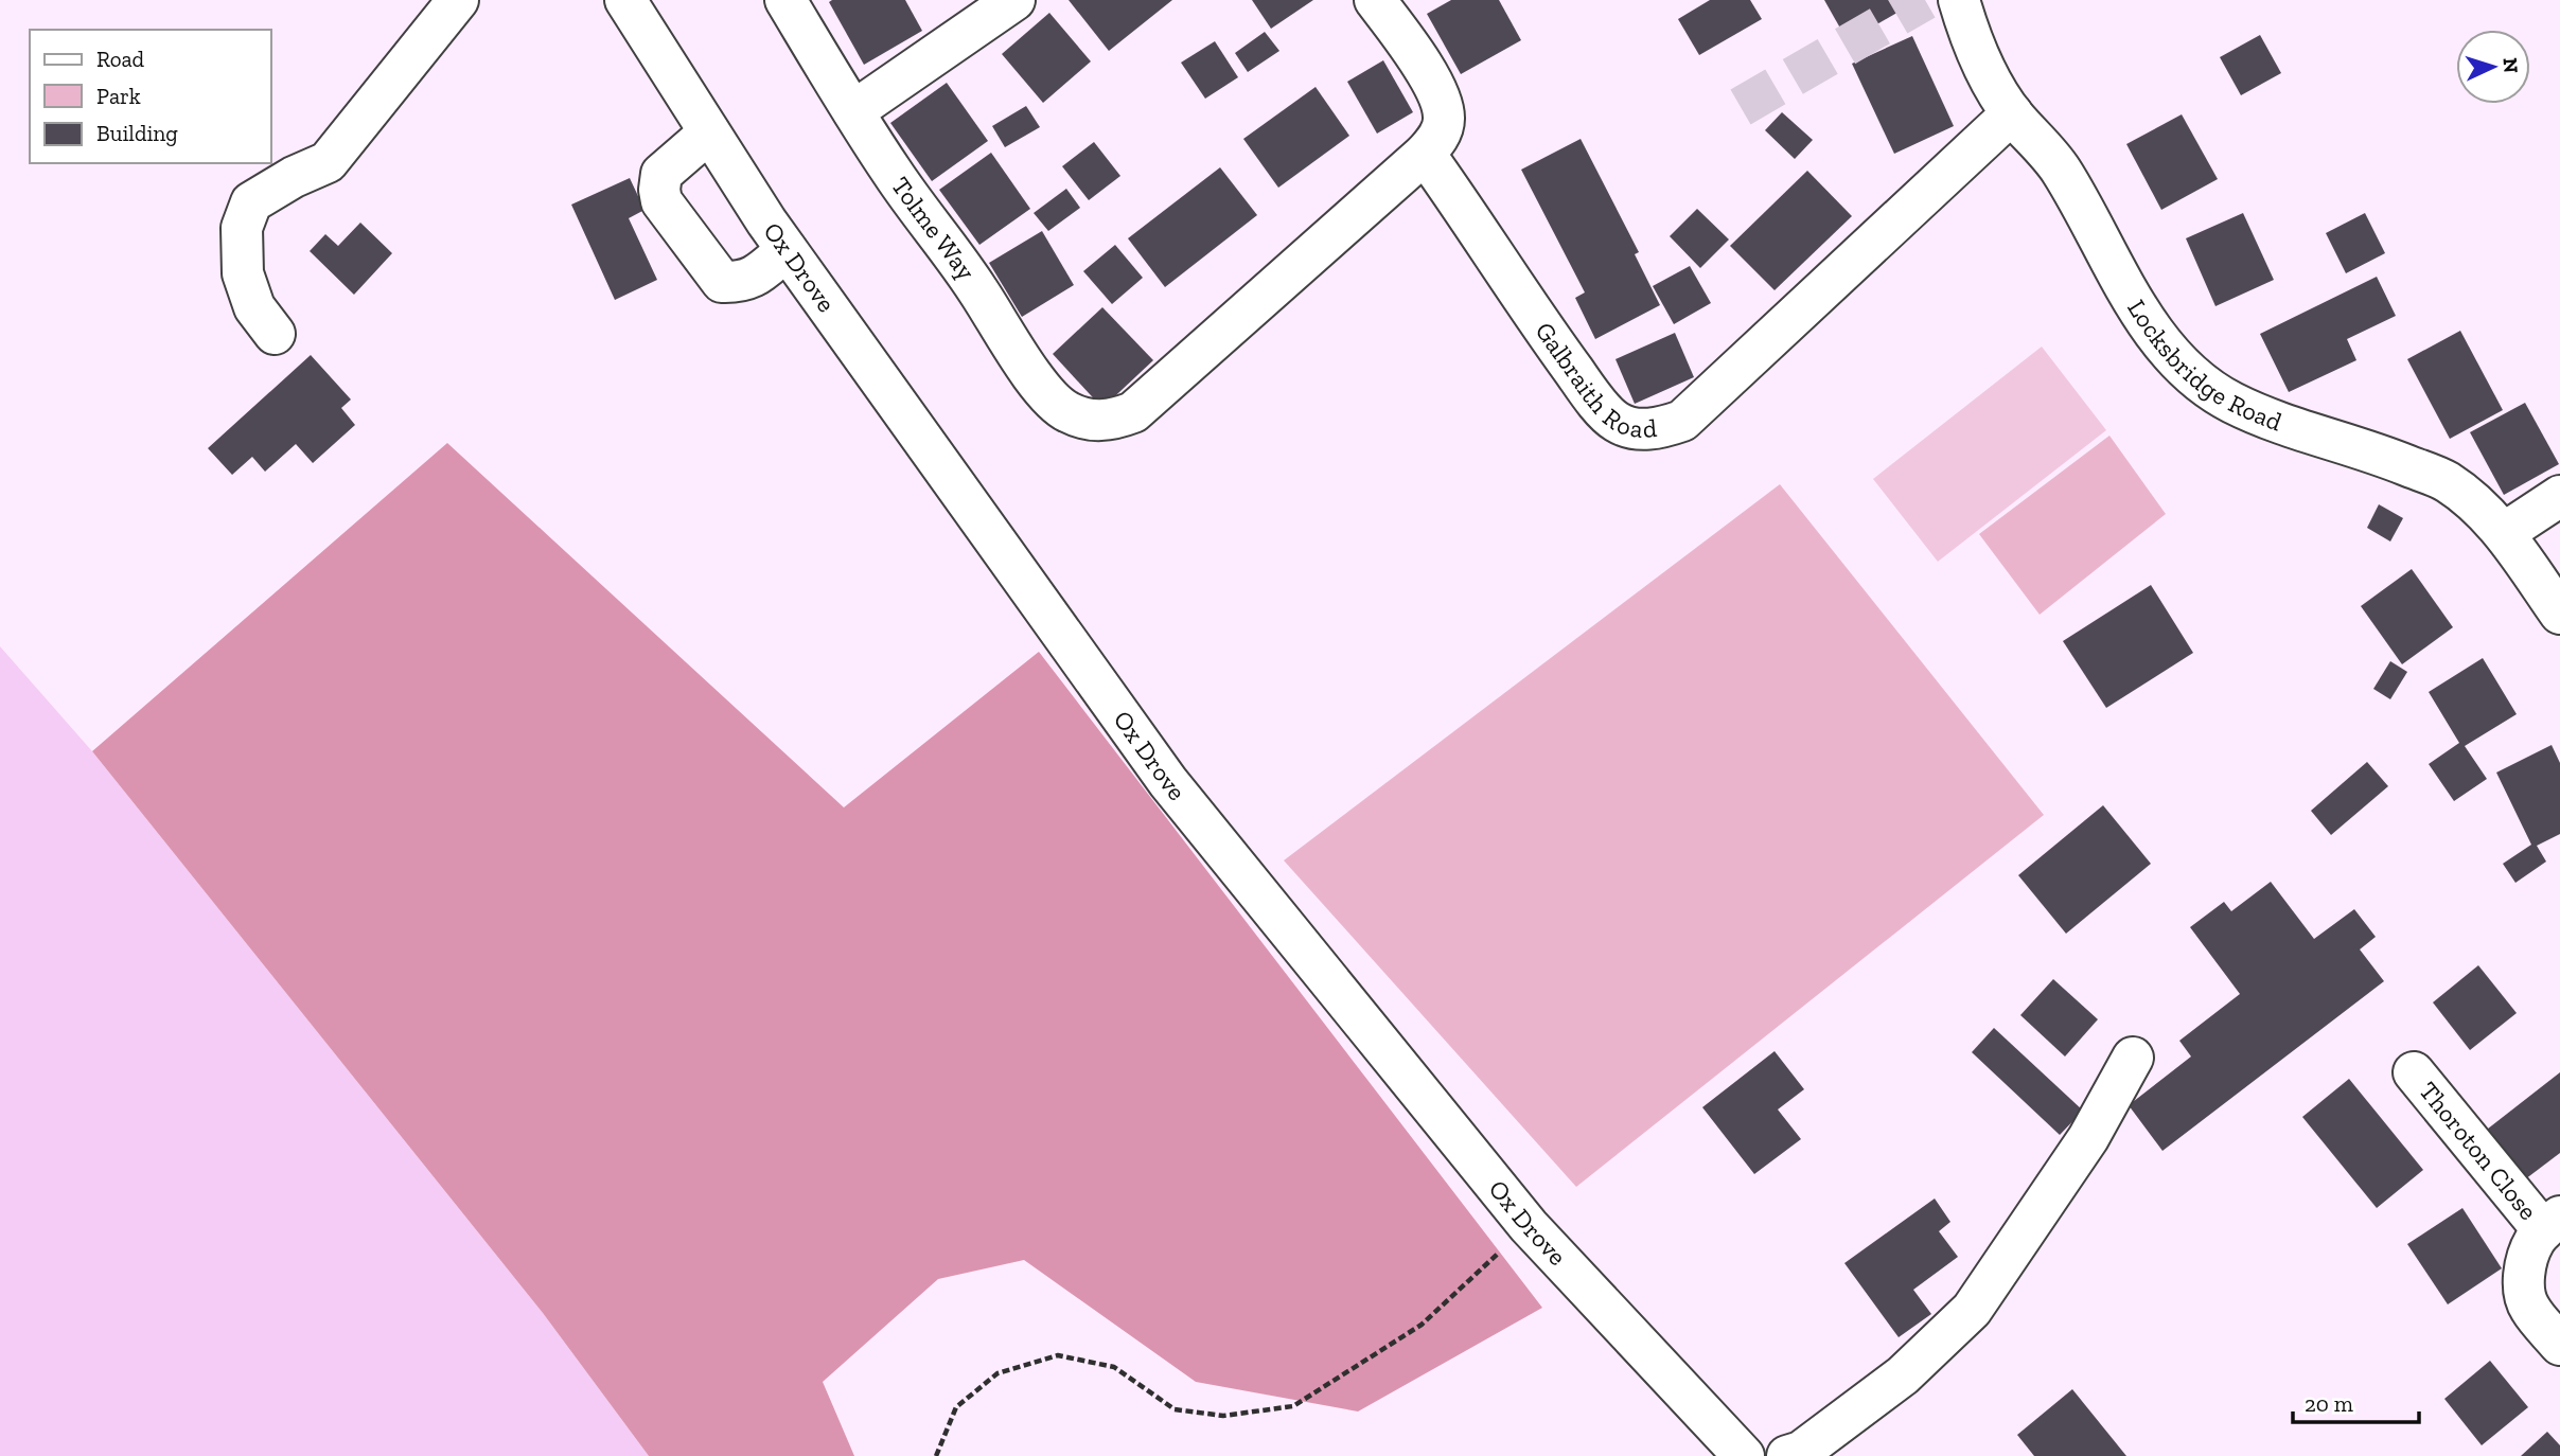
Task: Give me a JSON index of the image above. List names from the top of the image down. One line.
{"streets":{"street":["Tolme Way","Ox Drove","Locksbridge Road","Galbraith Road","Thoroton Close"]},"crossings":[["Tolme Way","Galbraith Road"],["Locksbridge Road","Galbraith Road"]],"legend":["Road","Park","Building"],"scale_bar":"20 m","north":"right"}
